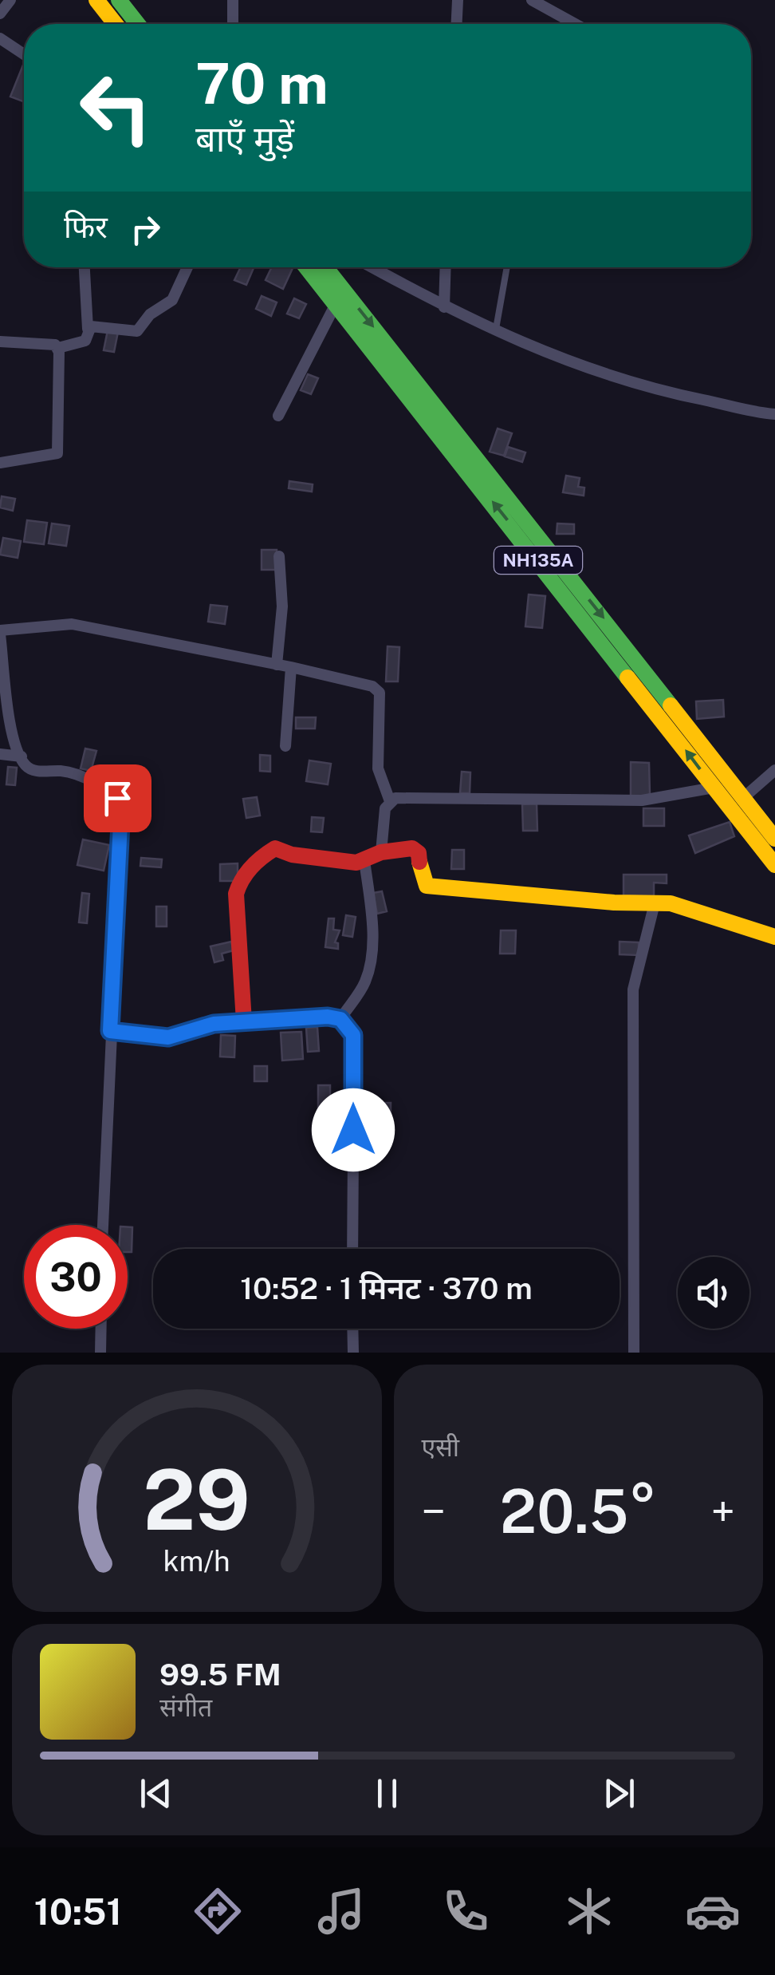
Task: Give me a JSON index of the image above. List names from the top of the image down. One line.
{"streets":{"main road":["NH135A"]},"page":{"turn":["70 m","बाएँ मुड़ें"],"then":"फिर","limit":"30","trip":"10:52 · 1 मिनट · 370 m","tile":"एसी","heat":["−","20.5°","+"],"song":["99.5 FM","संगीत"],"tabs":"10:51","gauge":["29","km/h"]}}
